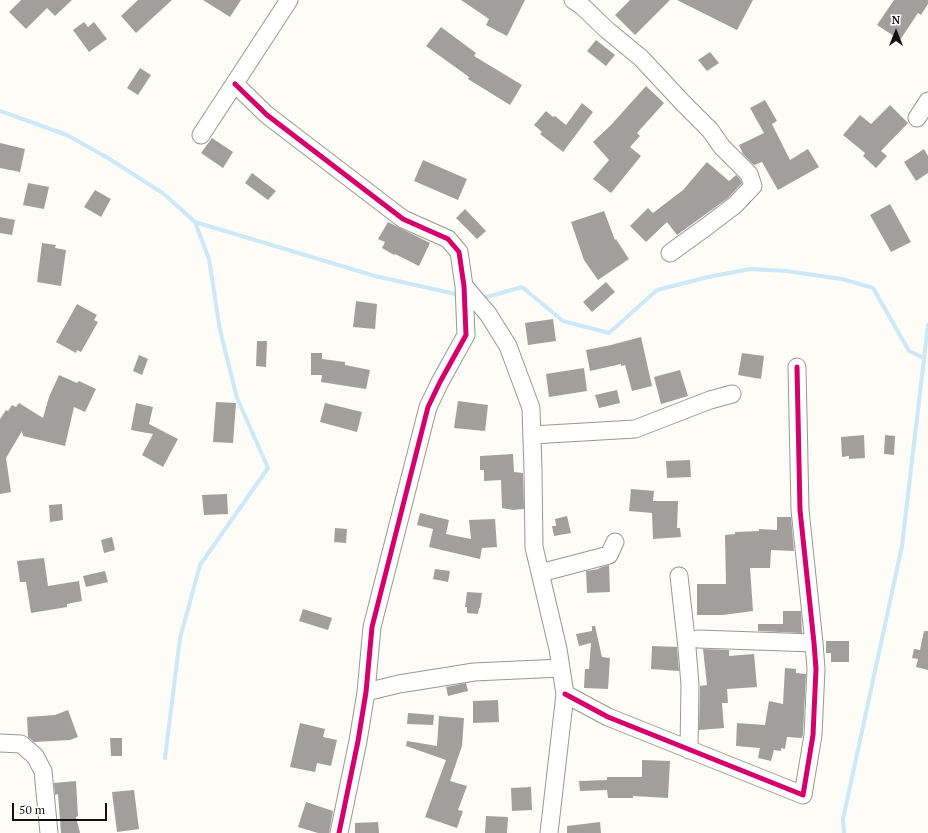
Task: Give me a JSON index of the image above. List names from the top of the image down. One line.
{"scale_bar":"50 m","north":"top"}
